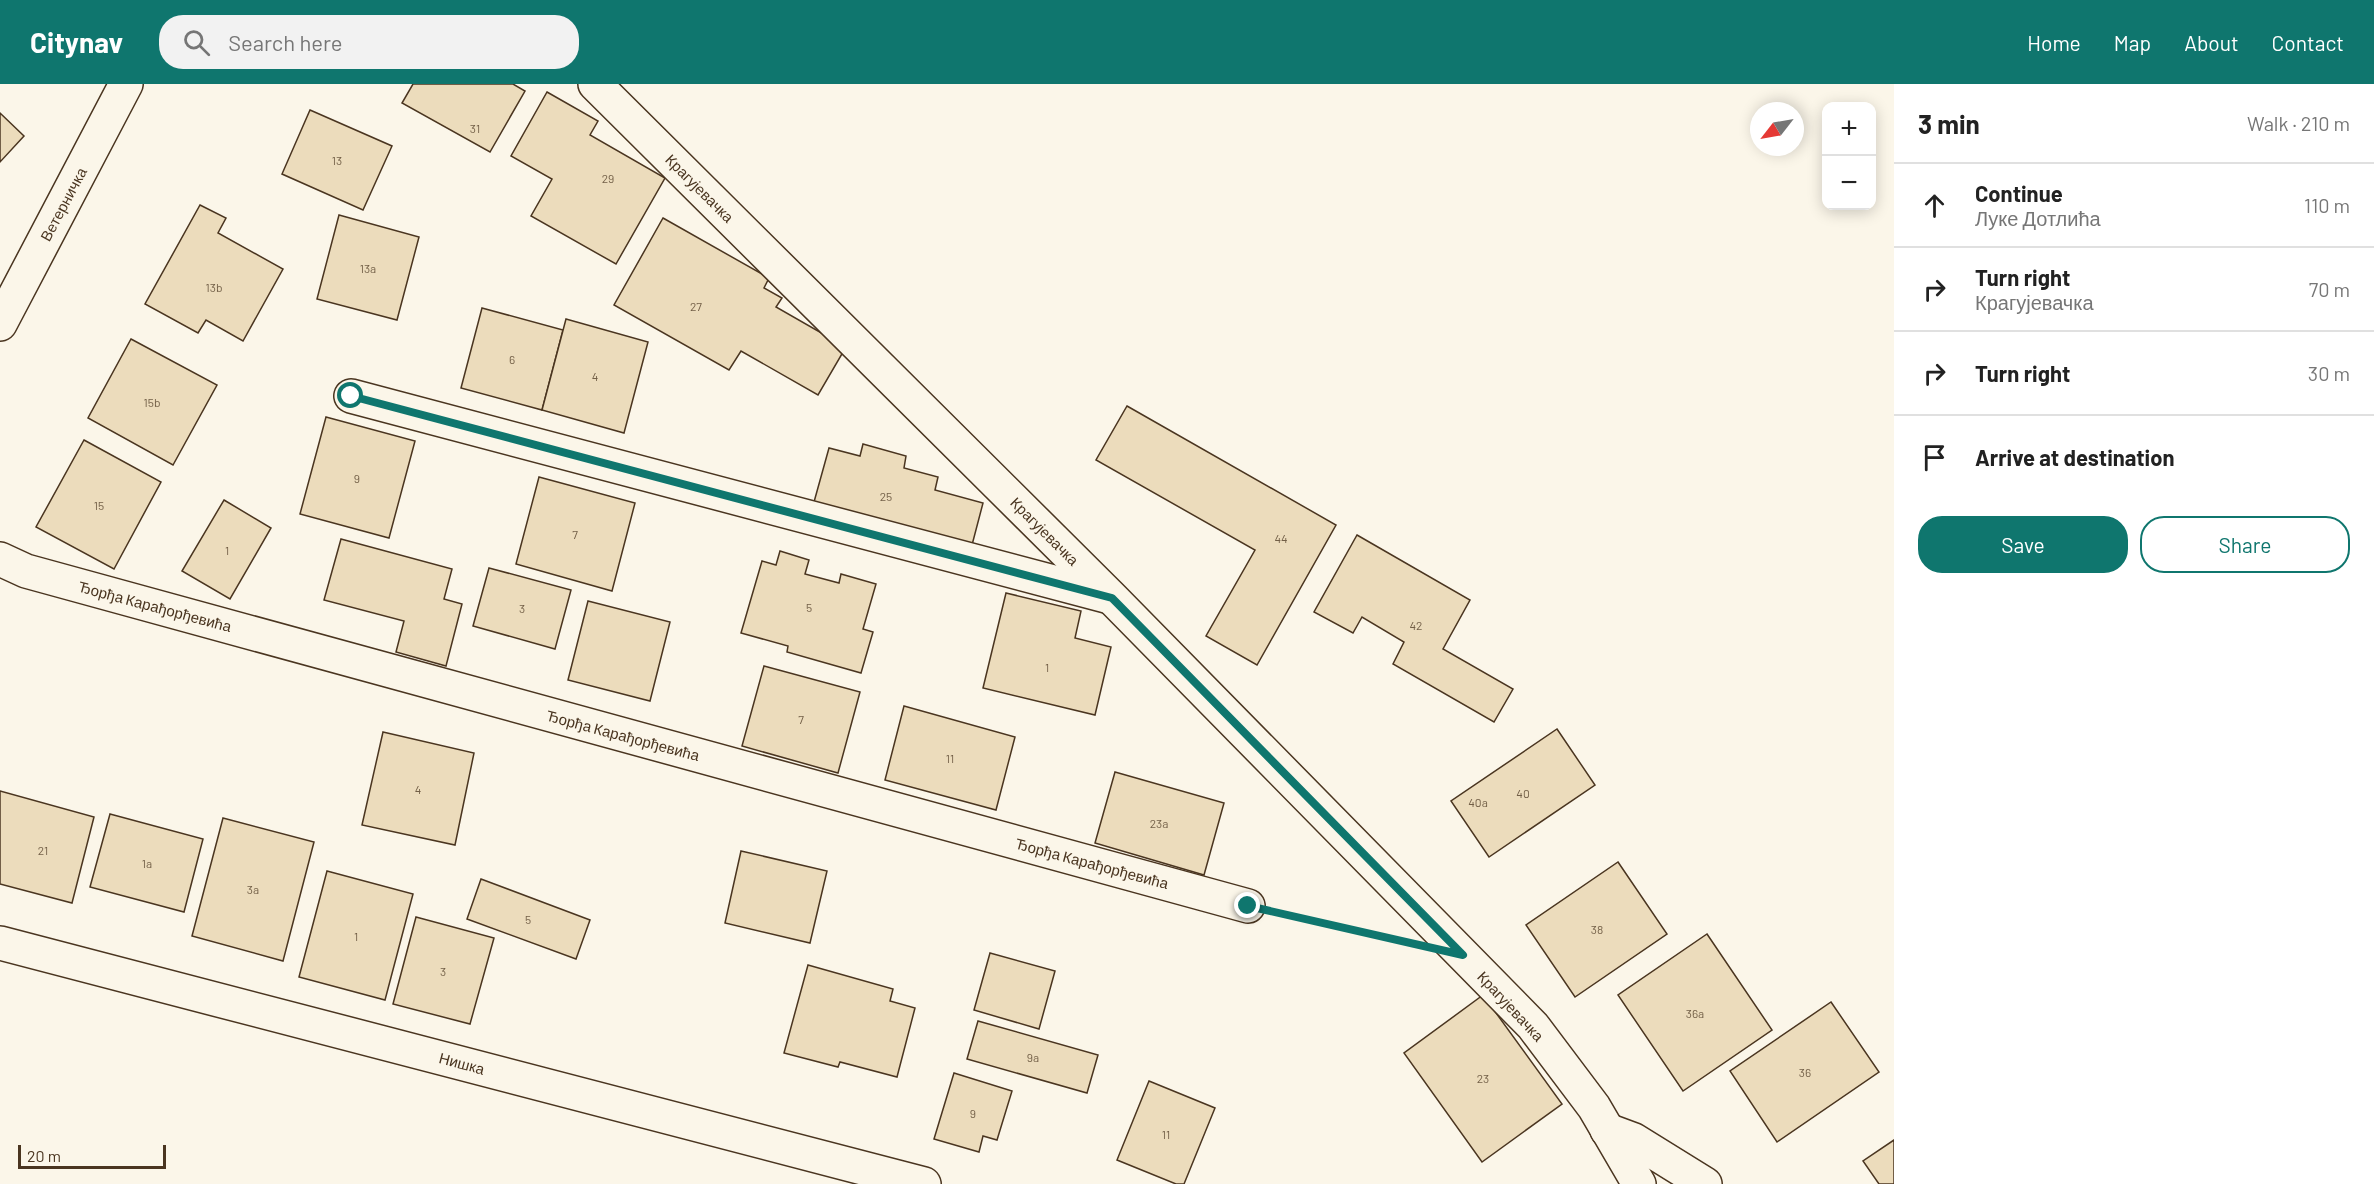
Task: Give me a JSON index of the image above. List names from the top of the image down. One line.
{"streets":{"street":["Крагујевачка","Ветерничка","Ђорђа Карађорђевића","Нишка"]},"house_numbers":["31","13","29","13a","13b","27","6","4","15b","9","25","15","7","44","1","5","3","42","1","7","11","4","40","40a","23a","21","1a","3a","5","38","1","3","36a","9a","36","23","9","11"],"scale_bar":"20 m","north":"bottom left","page":{"header":"Citynav","search":"Search here","nav":["Home","Map","About","Contact"],"heading":["3 min","Walk · 210 m"],"map_buttons":["+","−"],"list":[["Continue","Луке Дотлића","110 m"],["Turn right","Крагујевачка","70 m"],["Turn right","30 m"],"Arrive at destination"],"buttons":["Save","Share"],"scale":"20 m"}}
